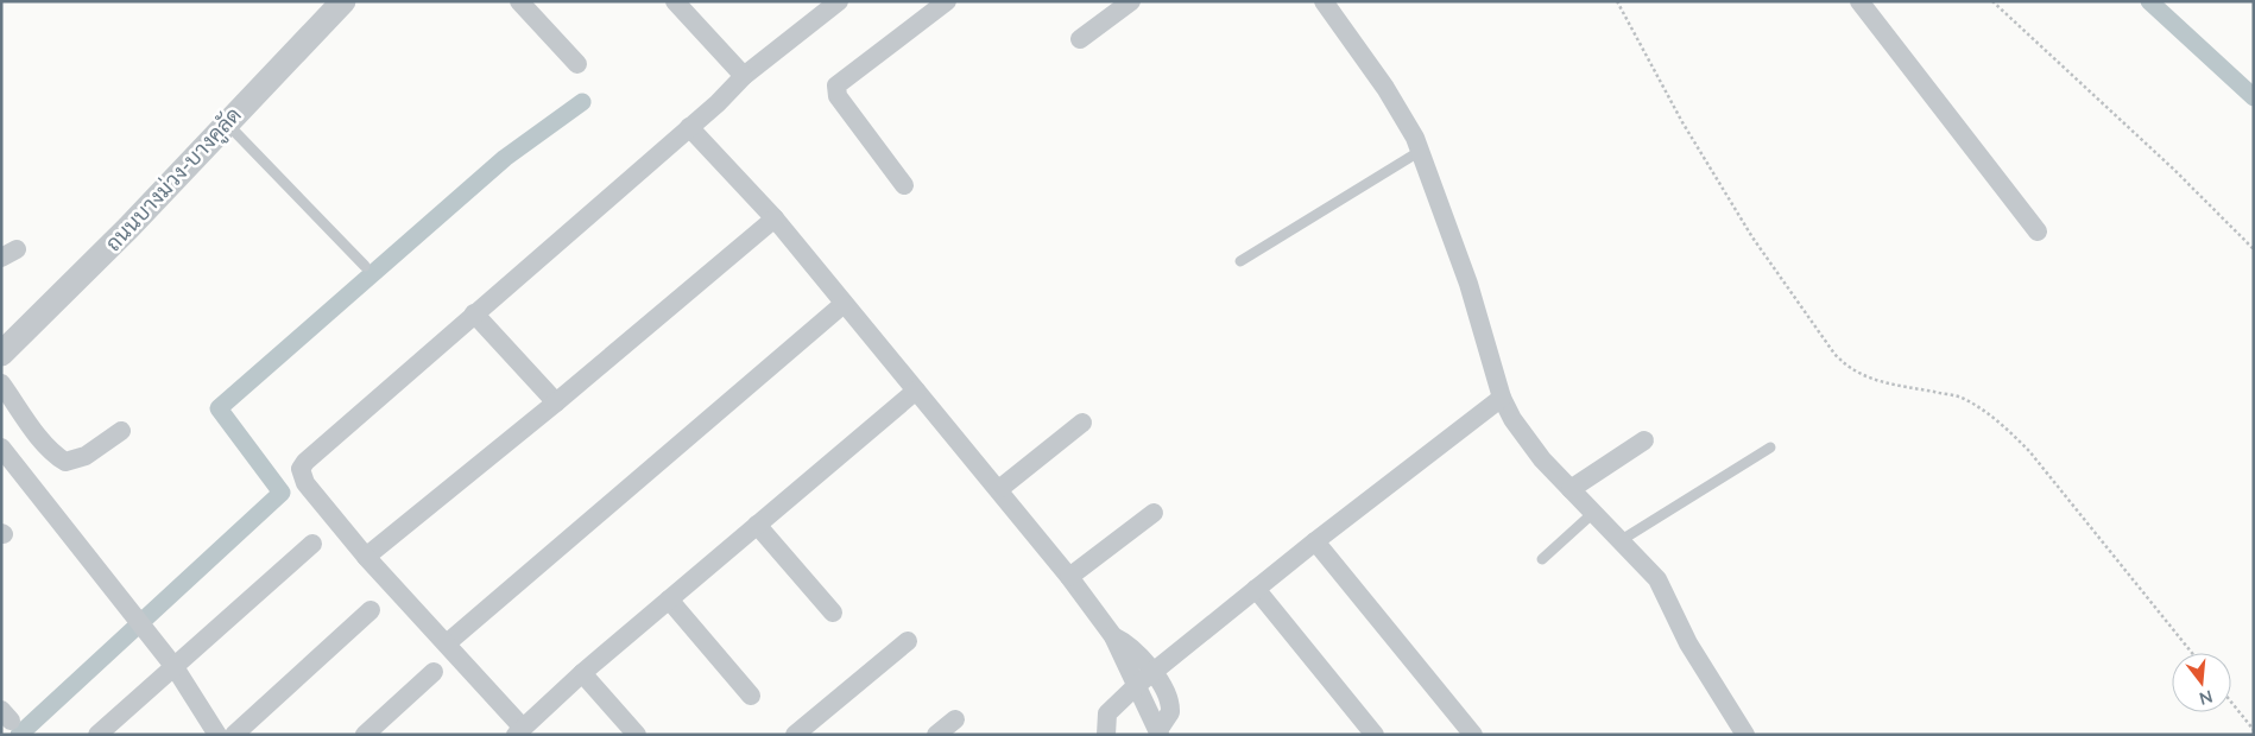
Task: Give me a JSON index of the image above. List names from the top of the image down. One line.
{"streets":{"street":["ถนนบางม่วง-บางคูลัด"]},"north":"bottom"}
